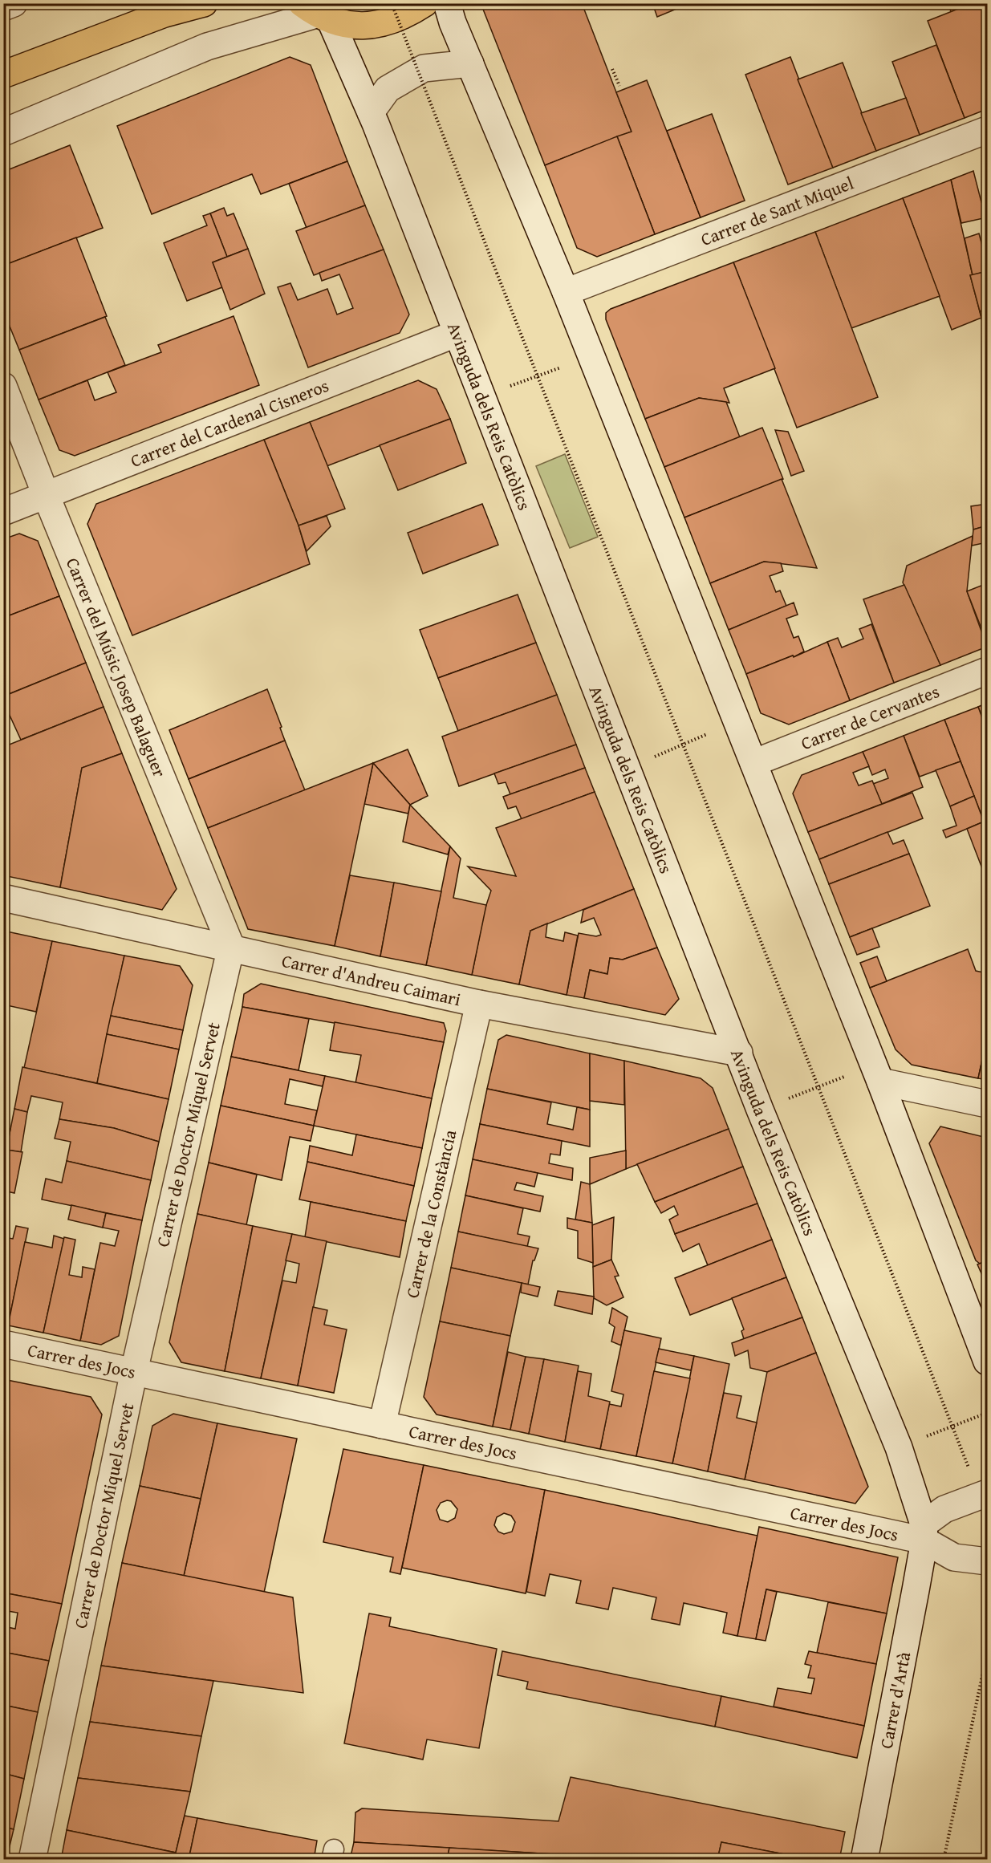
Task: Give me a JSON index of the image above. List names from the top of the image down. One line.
{"streets":{"street":["Carrer de Sant Miquel","Avinguda dels Reis Catòlics","Carrer del Cardenal Cisneros","Carrer del Músic Josep Balaguer","Carrer de Cervantes","Carrer d'Andreu Caimari","Carrer de Doctor Miquel Servet","Carrer de la Constància","Carrer des Jocs","Carrer d'Artà"]},"crossings":[["Avinguda dels Reis Catòlics","Carrer del Cardenal Cisneros"],["Avinguda dels Reis Catòlics","Carrer d'Andreu Caimari"],["Avinguda dels Reis Catòlics","Carrer des Jocs"],["Avinguda dels Reis Catòlics","Carrer d'Artà"],["Carrer del Cardenal Cisneros","Carrer del Músic Josep Balaguer"],["Carrer del Músic Josep Balaguer","Carrer d'Andreu Caimari"],["Carrer del Músic Josep Balaguer","Carrer de Doctor Miquel Servet"],["Carrer d'Andreu Caimari","Carrer de Doctor Miquel Servet"],["Carrer d'Andreu Caimari","Carrer de la Constància"],["Carrer de Doctor Miquel Servet","Carrer des Jocs"],["Carrer de la Constància","Carrer des Jocs"],["Carrer des Jocs","Carrer d'Artà"]]}
